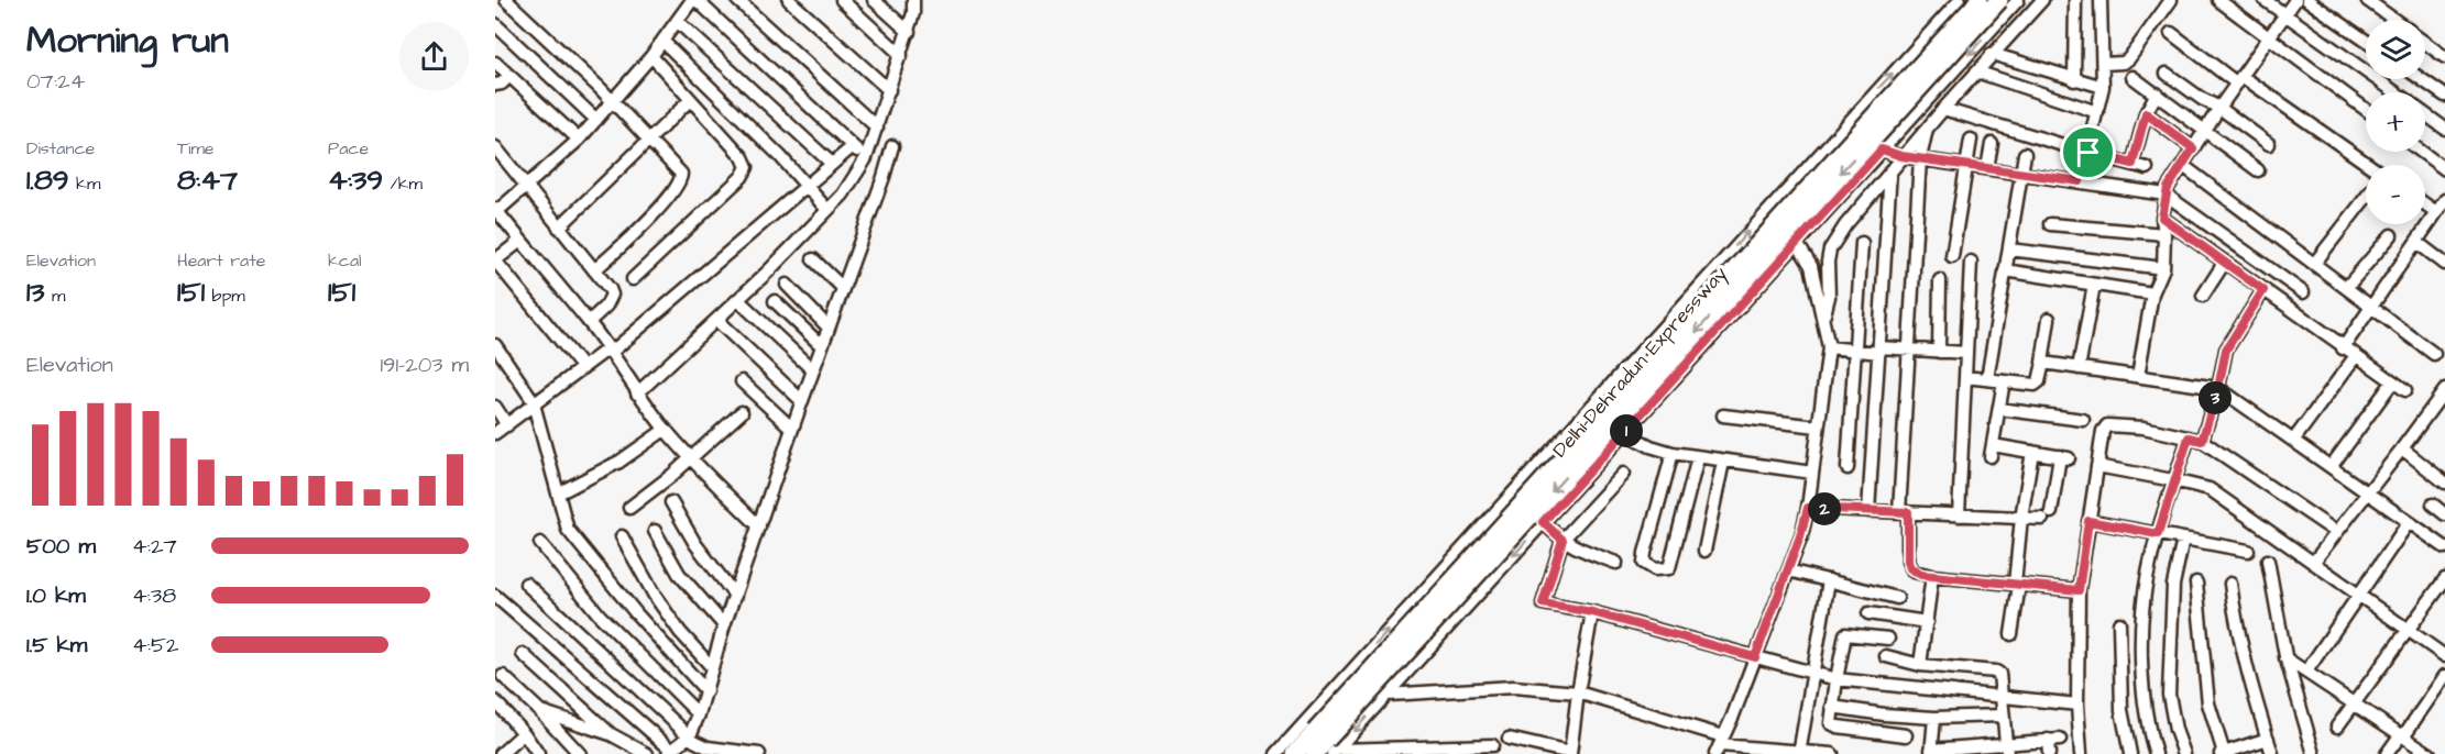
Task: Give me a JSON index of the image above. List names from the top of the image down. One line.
{"streets":{"highway":["Delhi-Dehradun Expressway"]},"page":{"heading":["Morning run","07:24"],"map_buttons":["+","−"],"stats":[["Distance","1.89 km"],["Time","8:47"],["Pace","4:39 /km"],["Elevation","13 m"],["Heart rate","151 bpm"],["kcal","151"]],"chart":["Elevation","191–203 m"],"pins":["3","1","2"],"list":[{"name":"500 m","note":"4:27"},{"name":"1.0 km","note":"4:38"},{"name":"1.5 km","note":"4:52"}]}}
